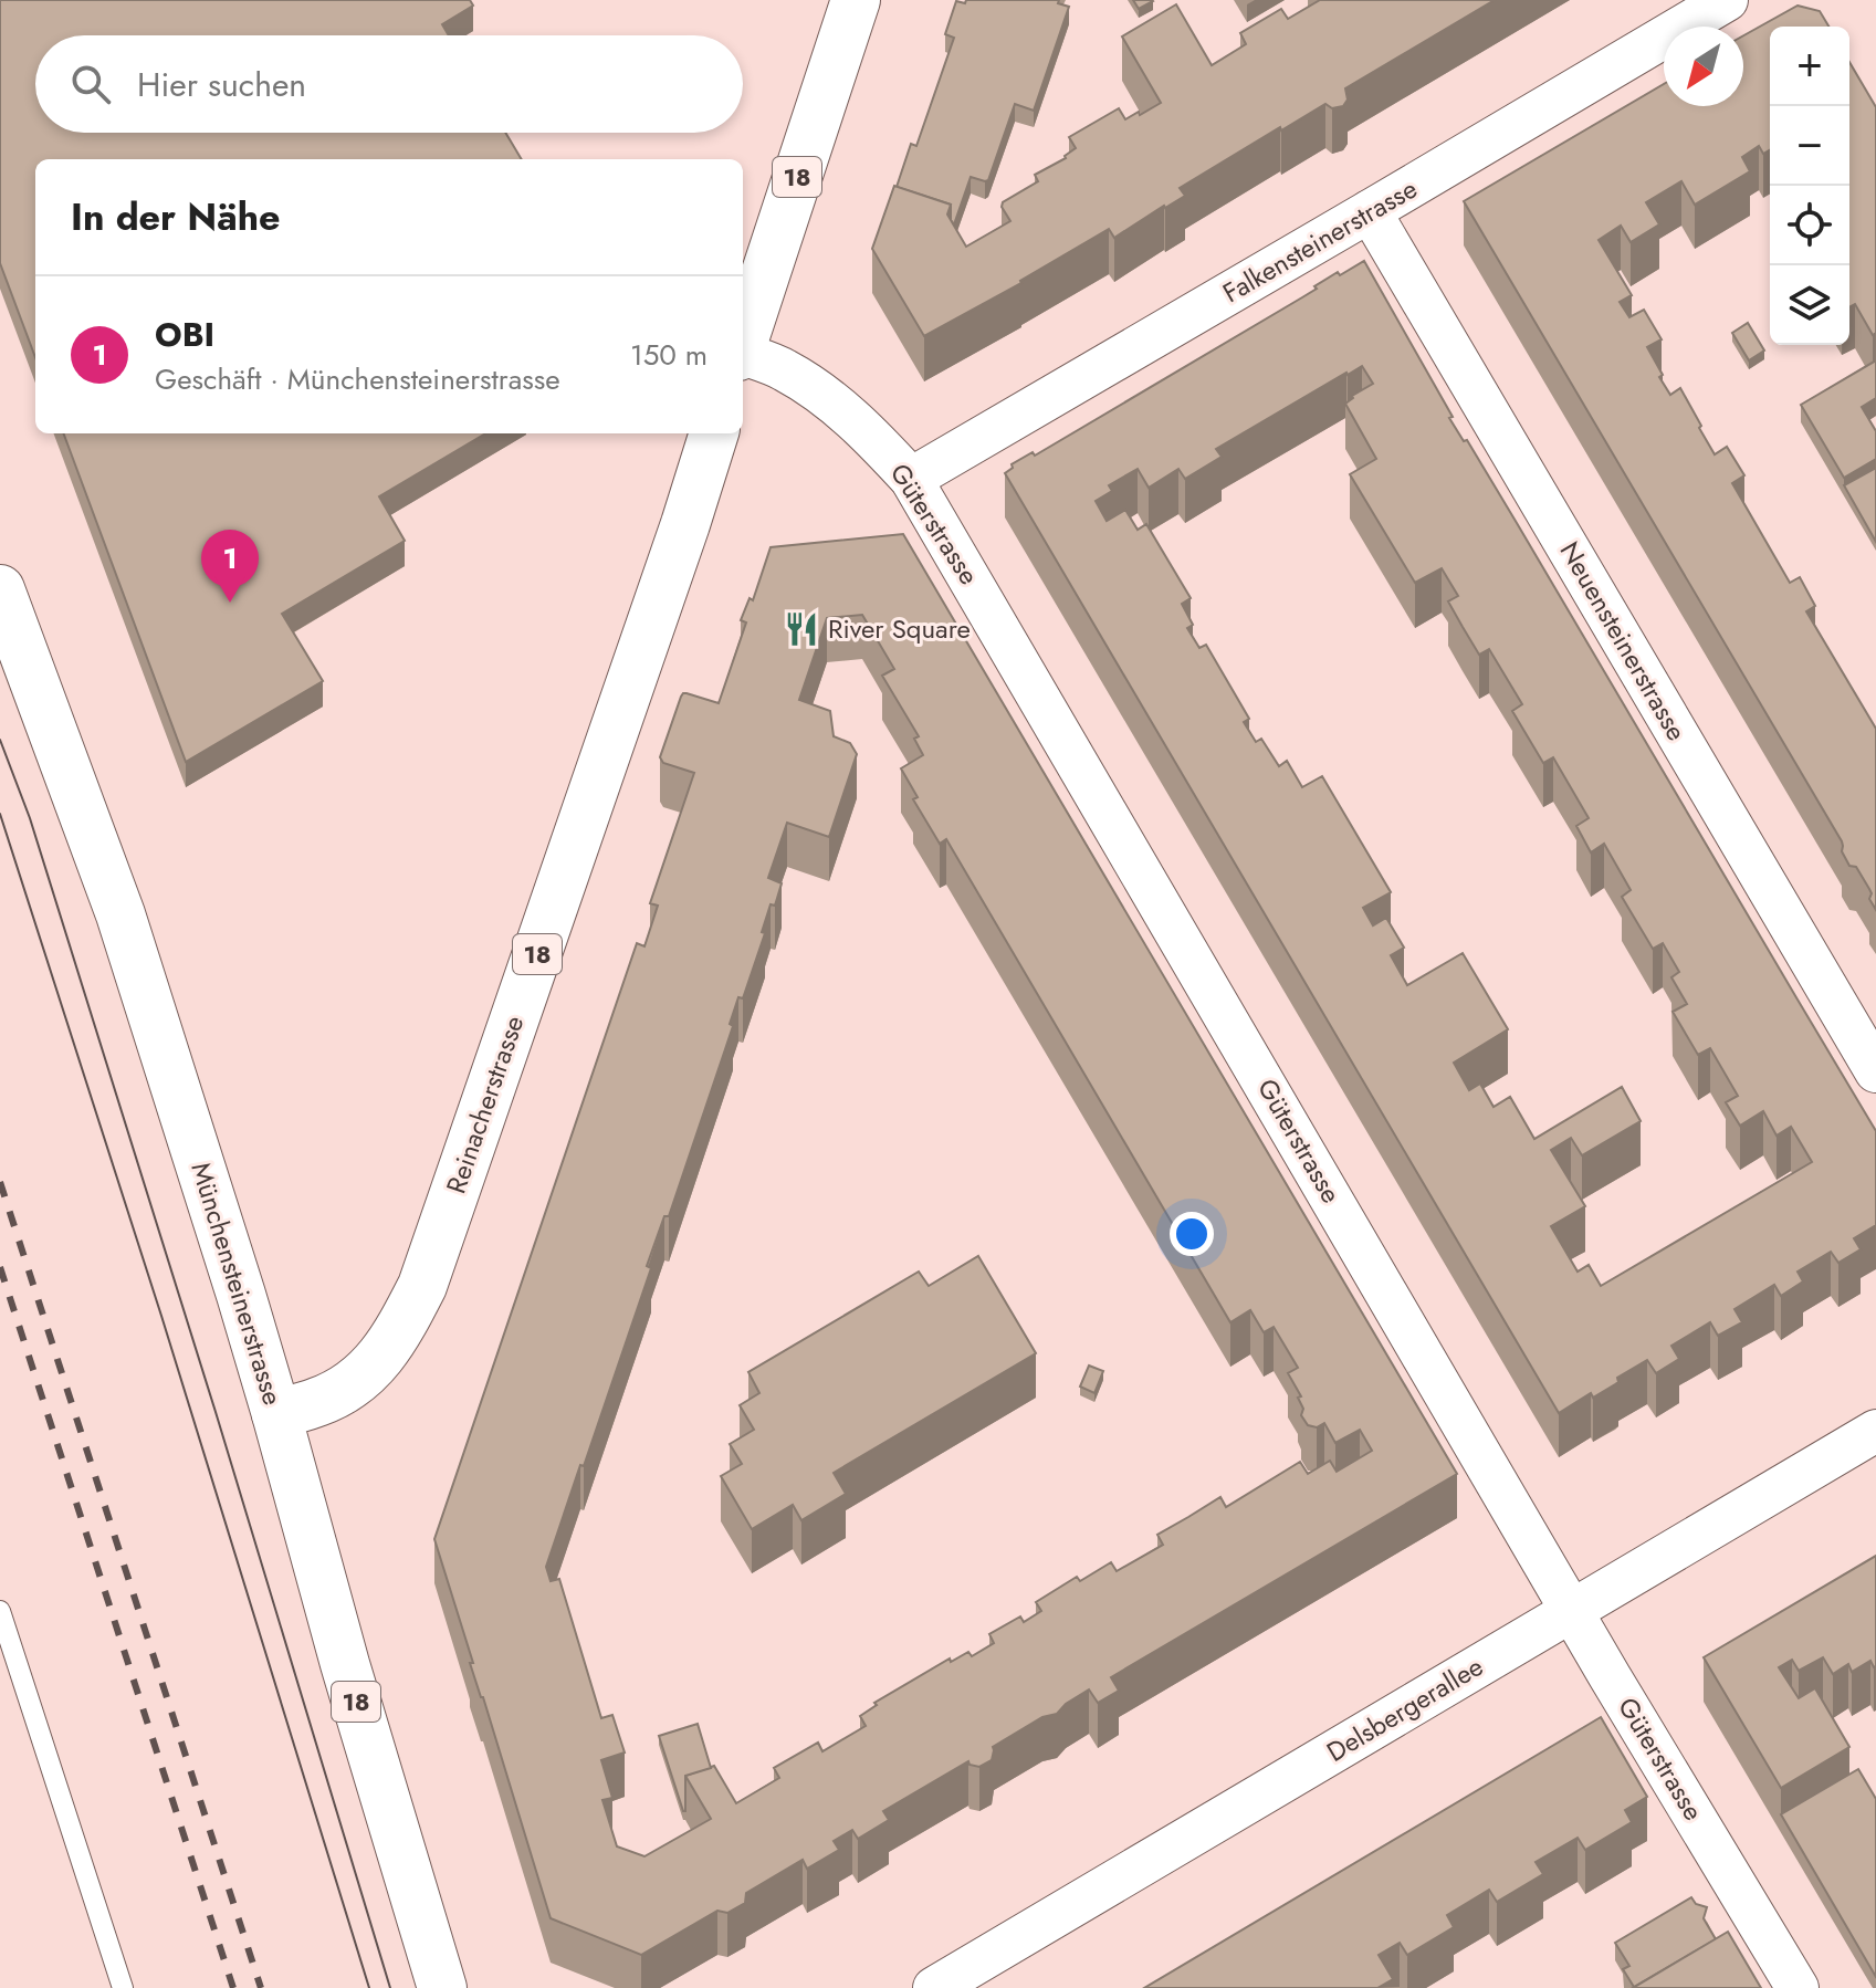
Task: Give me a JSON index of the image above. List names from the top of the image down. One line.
{"streets":{"main road":["18","Reinacherstrasse","Münchensteinerstrasse"],"street":["Falkensteinerstrasse","Güterstrasse","Neuensteinerstrasse","Delsbergerallee"]},"crossings":[["Falkensteinerstrasse","Güterstrasse"],["Falkensteinerstrasse","Neuensteinerstrasse"],["Güterstrasse","Delsbergerallee"],["Reinacherstrasse","Münchensteinerstrasse"]],"places":{"restaurant":["River Square"]},"north":"bottom left","page":{"map_buttons":["+","−"],"search":"Hier suchen","heading":"In der Nähe","list":[{"mark":"1","name":"OBI","note":"Geschäft · Münchensteinerstrasse","value":"150 m"}],"pins":"1"}}
